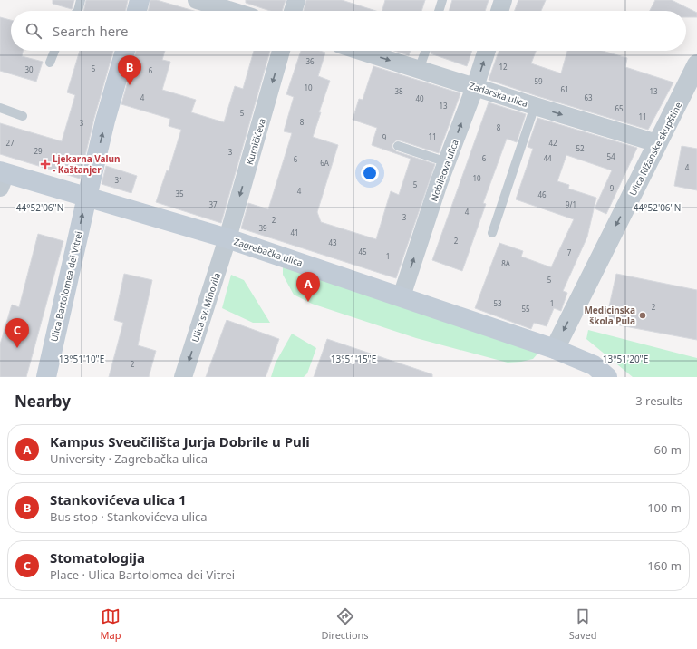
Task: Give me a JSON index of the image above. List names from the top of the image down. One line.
{"streets":{"main road":["Zagrebačka ulica","Ulica Bartolomea dei Vitrei"],"street":["Zadarska ulica","Kumičićeva","Ulica Rižanske skupštine","Nobileova ulica","Ulica sv. Mihovila"]},"crossings":[["Zadarska ulica","Ulica Rižanske skupštine"],["Zadarska ulica","Nobileova ulica"],["Kumičićeva","Zagrebačka ulica"],["Kumičićeva","Ulica sv. Mihovila"],["Ulica Rižanske skupštine","Zagrebačka ulica"],["Nobileova ulica","Zagrebačka ulica"],["Zagrebačka ulica","Ulica Bartolomea dei Vitrei"],["Zagrebačka ulica","Ulica sv. Mihovila"]],"one_way":["Zadarska ulica","Kumičićeva","Ulica Rižanske skupštine","Nobileova ulica","Ulica Bartolomea dei Vitrei","Ulica sv. Mihovila"],"places":{"health":["Ljekarna Valun - Kaštanjer"],"other":["Medicinska škola Pula"]},"house_numbers":["36","12","5","30","6","59","10","61","38","13","4","63","40","13","65","5","11","8","3","8","11","9","27","42","52","29","3","54","6","44","6","6A","4","10","31","5","9","4","35","46","37","9/1","4","3","2","39","41","2","43","45","7","1","8A","5","53","1","2","55","2"],"page":{"search":"Search here","pins":["B","A","C"],"heading":["Nearby","3 results"],"list":[{"mark":"A","name":"Kampus Sveučilišta Jurja Dobrile u Puli","note":"University · Zagrebačka ulica","value":"60 m"},{"mark":"B","name":"Stankovićeva ulica 1","note":"Bus stop · Stankovićeva ulica","value":"100 m"},{"mark":"C","name":"Stomatologija","note":"Place · Ulica Bartolomea dei Vitrei","value":"160 m"}],"nav":["Map","Directions","Saved"]},"coordinates":["44°52'06\"N","13°51'10\"E","13°51'15\"E","13°51'20\"E"]}
